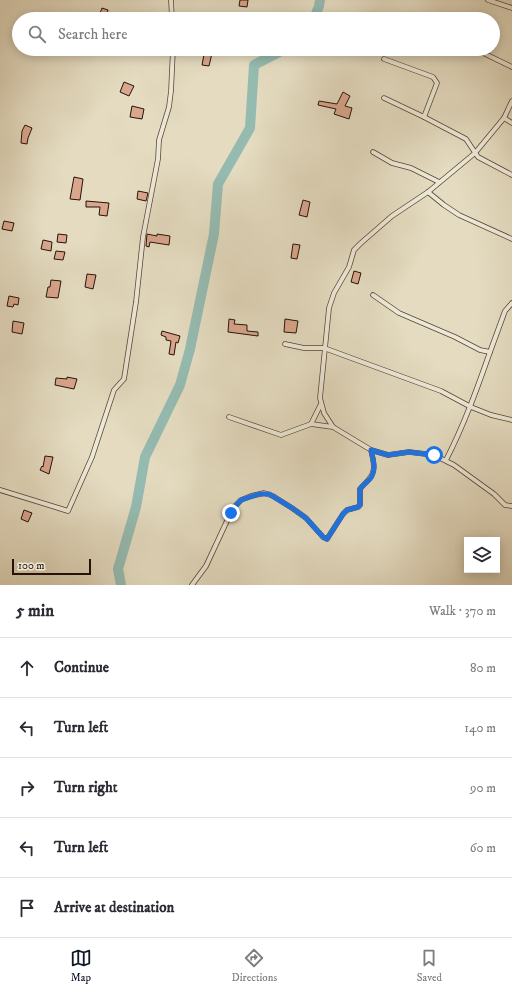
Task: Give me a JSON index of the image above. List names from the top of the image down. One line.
{"scale_bar":"100 m","page":{"search":"Search here","scale":"100 m","heading":["5 min","Walk · 370 m"],"list":[["Continue","80 m"],["Turn left","140 m"],["Turn right","90 m"],["Turn left","60 m"],"Arrive at destination"],"nav":["Map","Directions","Saved"]}}
